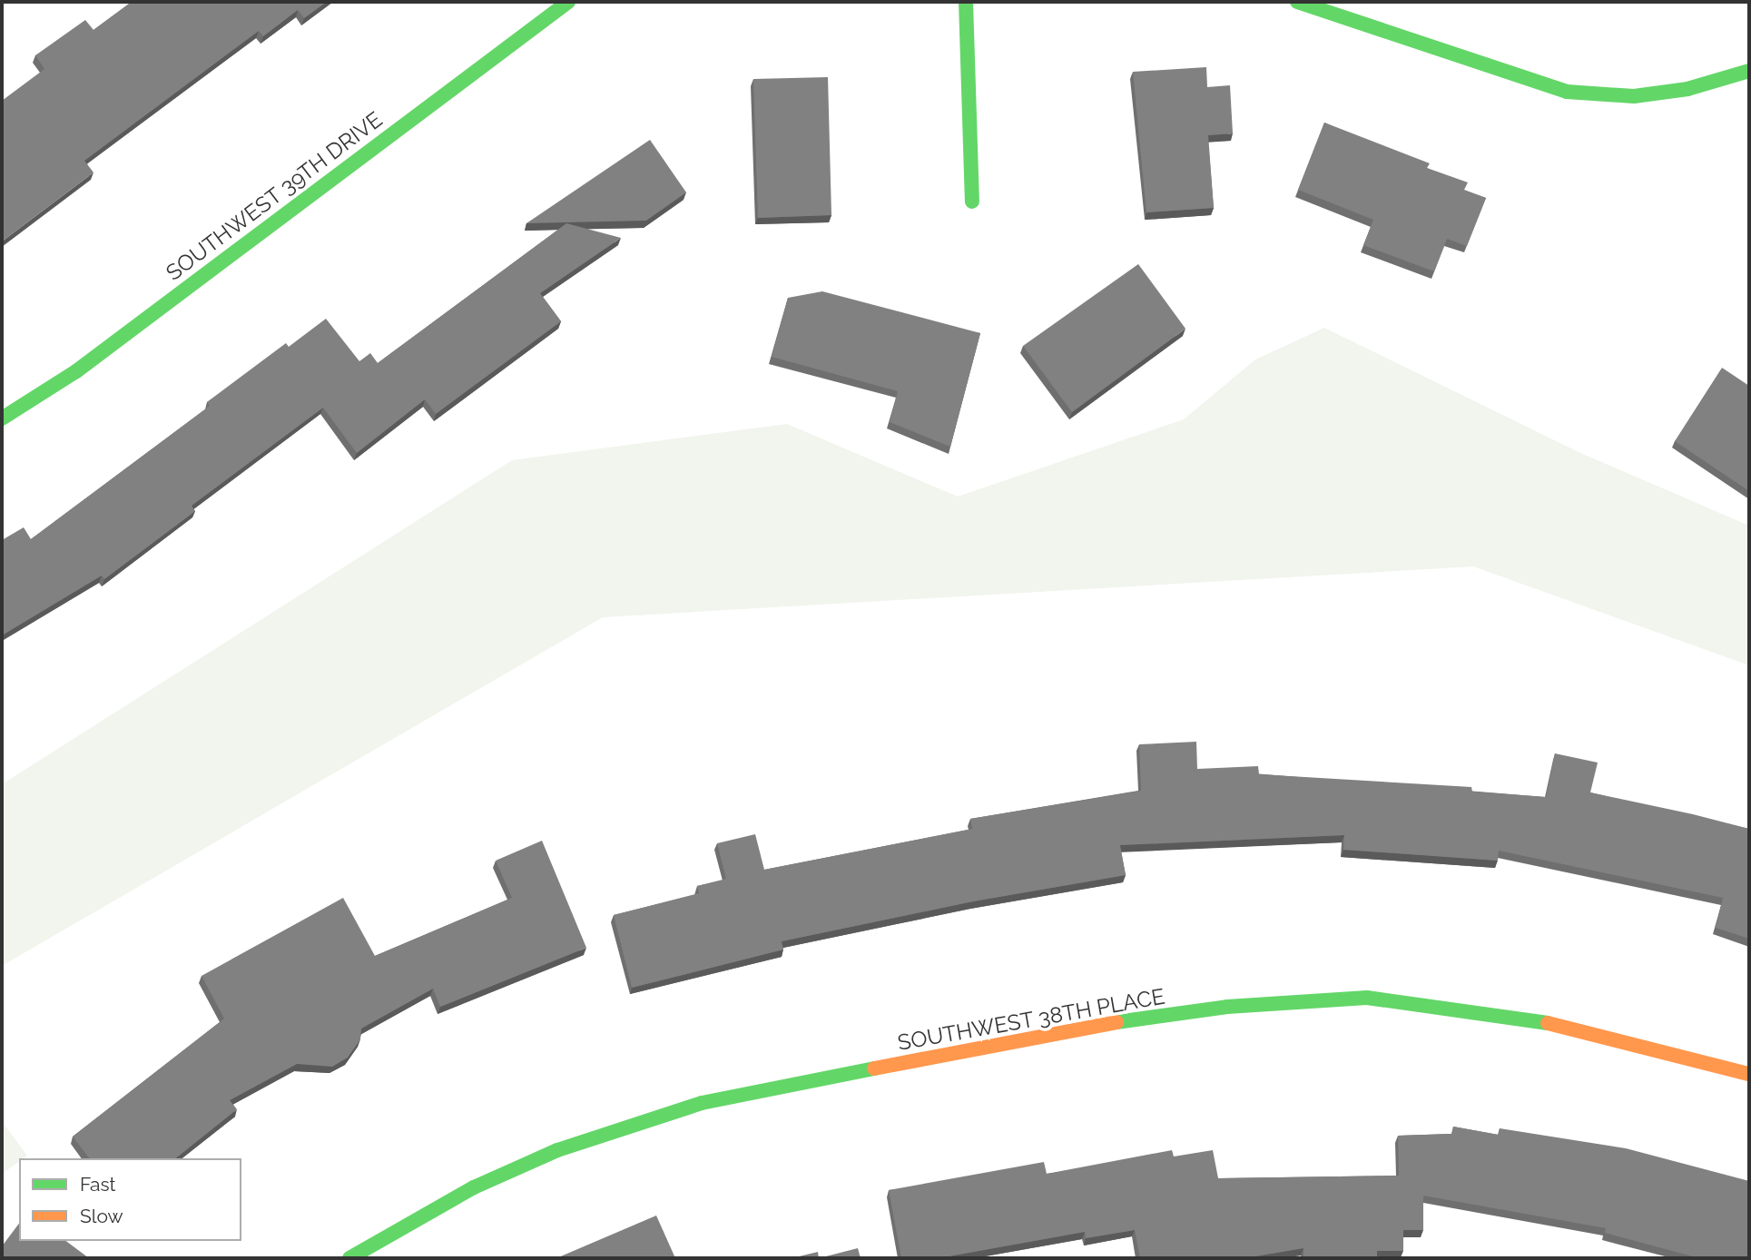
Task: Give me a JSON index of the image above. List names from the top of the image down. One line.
{"streets":{"street":["SOUTHWEST 39TH DRIVE","SOUTHWEST 38TH PLACE"]},"legend":["Fast","Slow"]}
